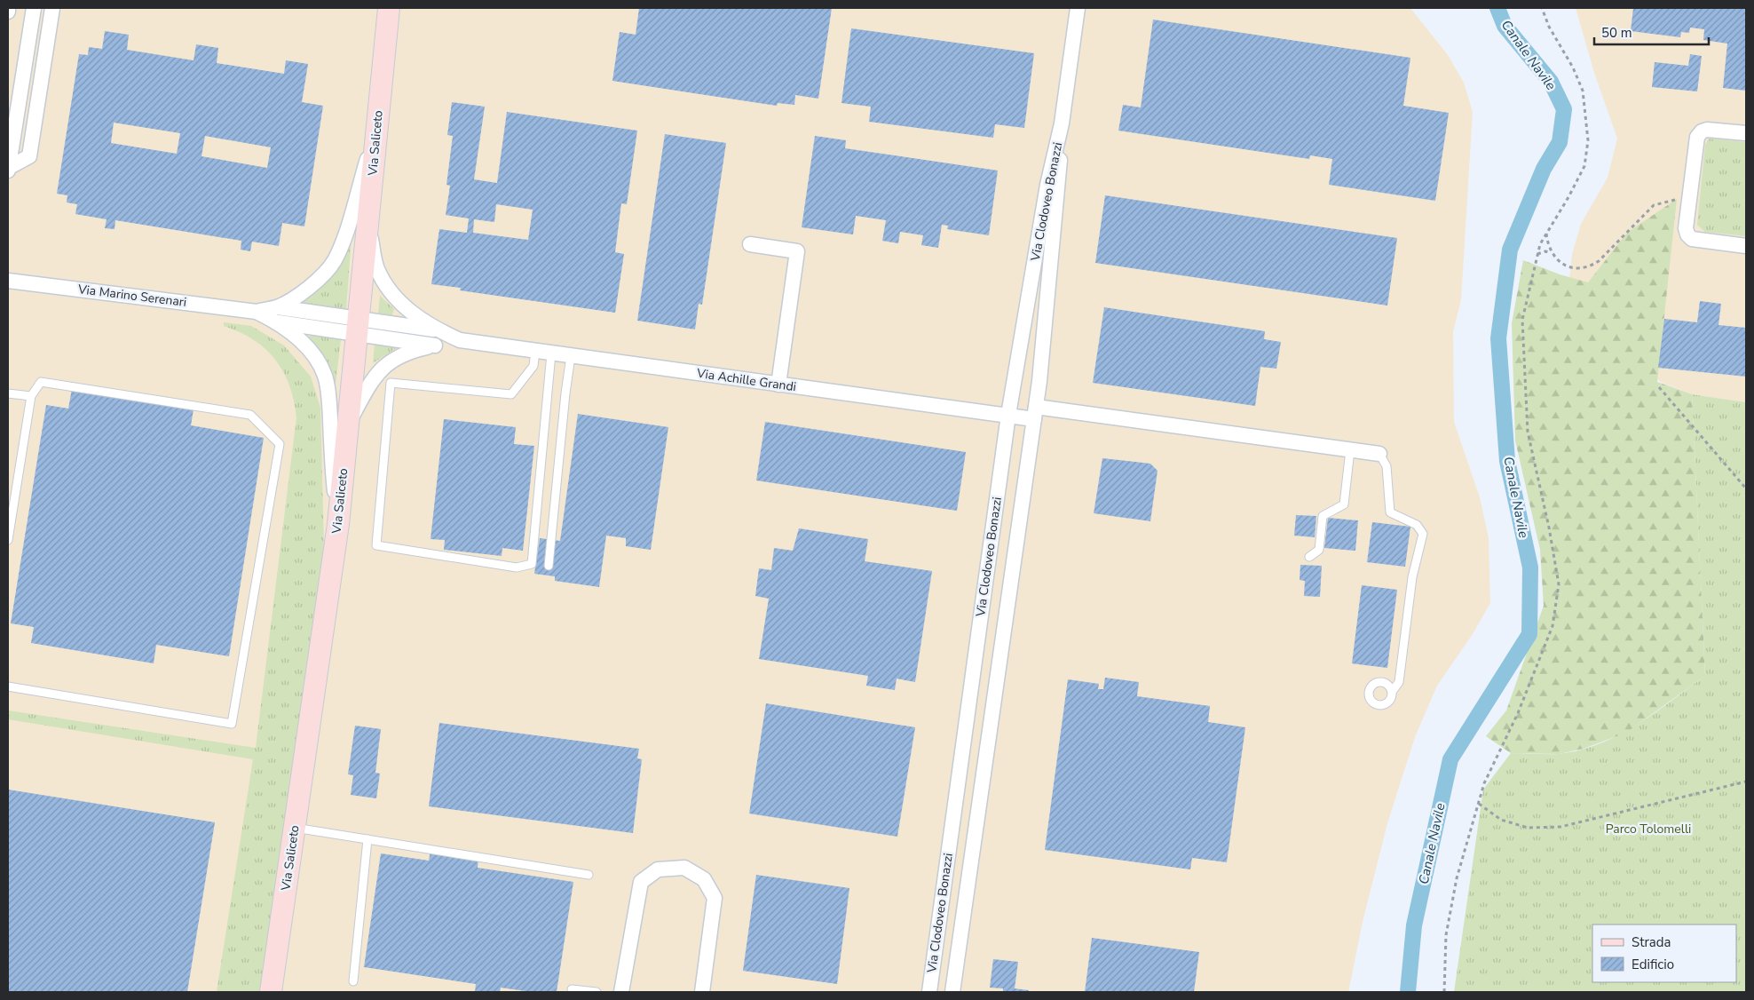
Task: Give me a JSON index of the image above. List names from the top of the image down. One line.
{"streets":{"main road":["Via Saliceto"],"street":["Via Clodoveo Bonazzi","Via Marino Serenari","Via Achille Grandi"]},"crossings":[["Via Saliceto","Via Marino Serenari"],["Via Saliceto","Via Achille Grandi"],["Via Clodoveo Bonazzi","Via Achille Grandi"],["Via Marino Serenari","Via Achille Grandi"]],"water":["Canale Navile"],"parks":["Parco Tolomelli"],"legend":["Strada","Edificio"],"scale_bar":"50 m"}
